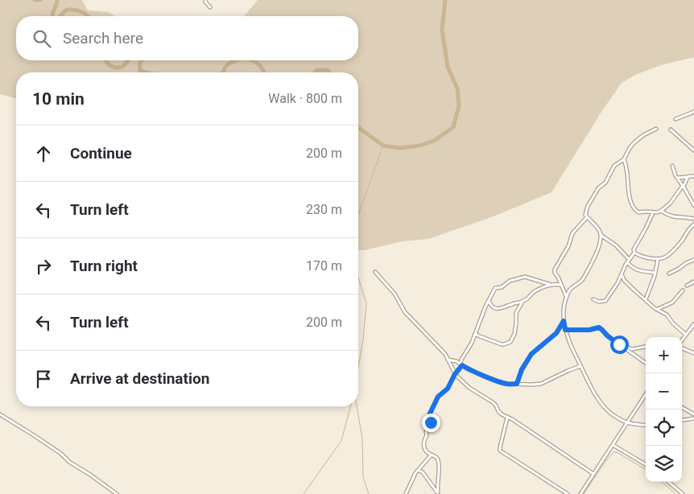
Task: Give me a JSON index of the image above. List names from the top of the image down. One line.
{"page":{"search":"Search here","heading":["10 min","Walk · 800 m"],"list":[["Continue","200 m"],["Turn left","230 m"],["Turn right","170 m"],["Turn left","200 m"],"Arrive at destination"],"map_buttons":["+","−"]}}
